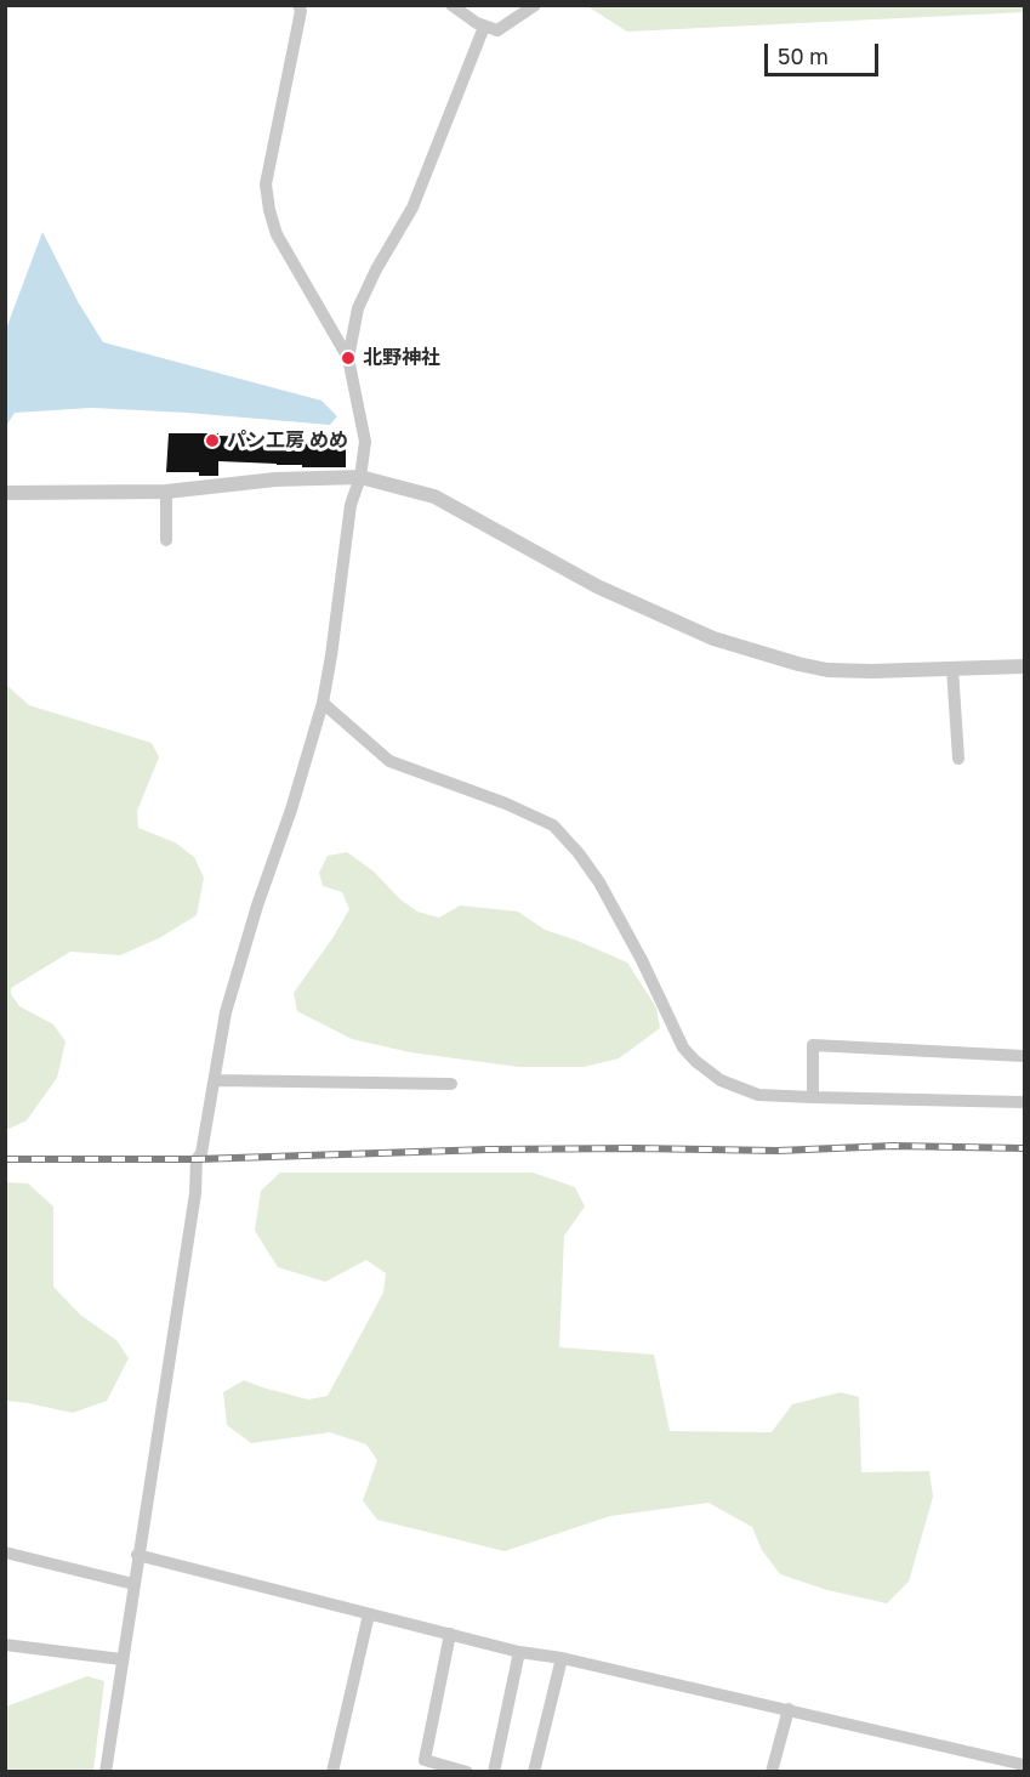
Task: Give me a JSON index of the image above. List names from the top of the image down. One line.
{"places":["北野神社","パン工房 めめ"],"scale_bar":"50 m"}
